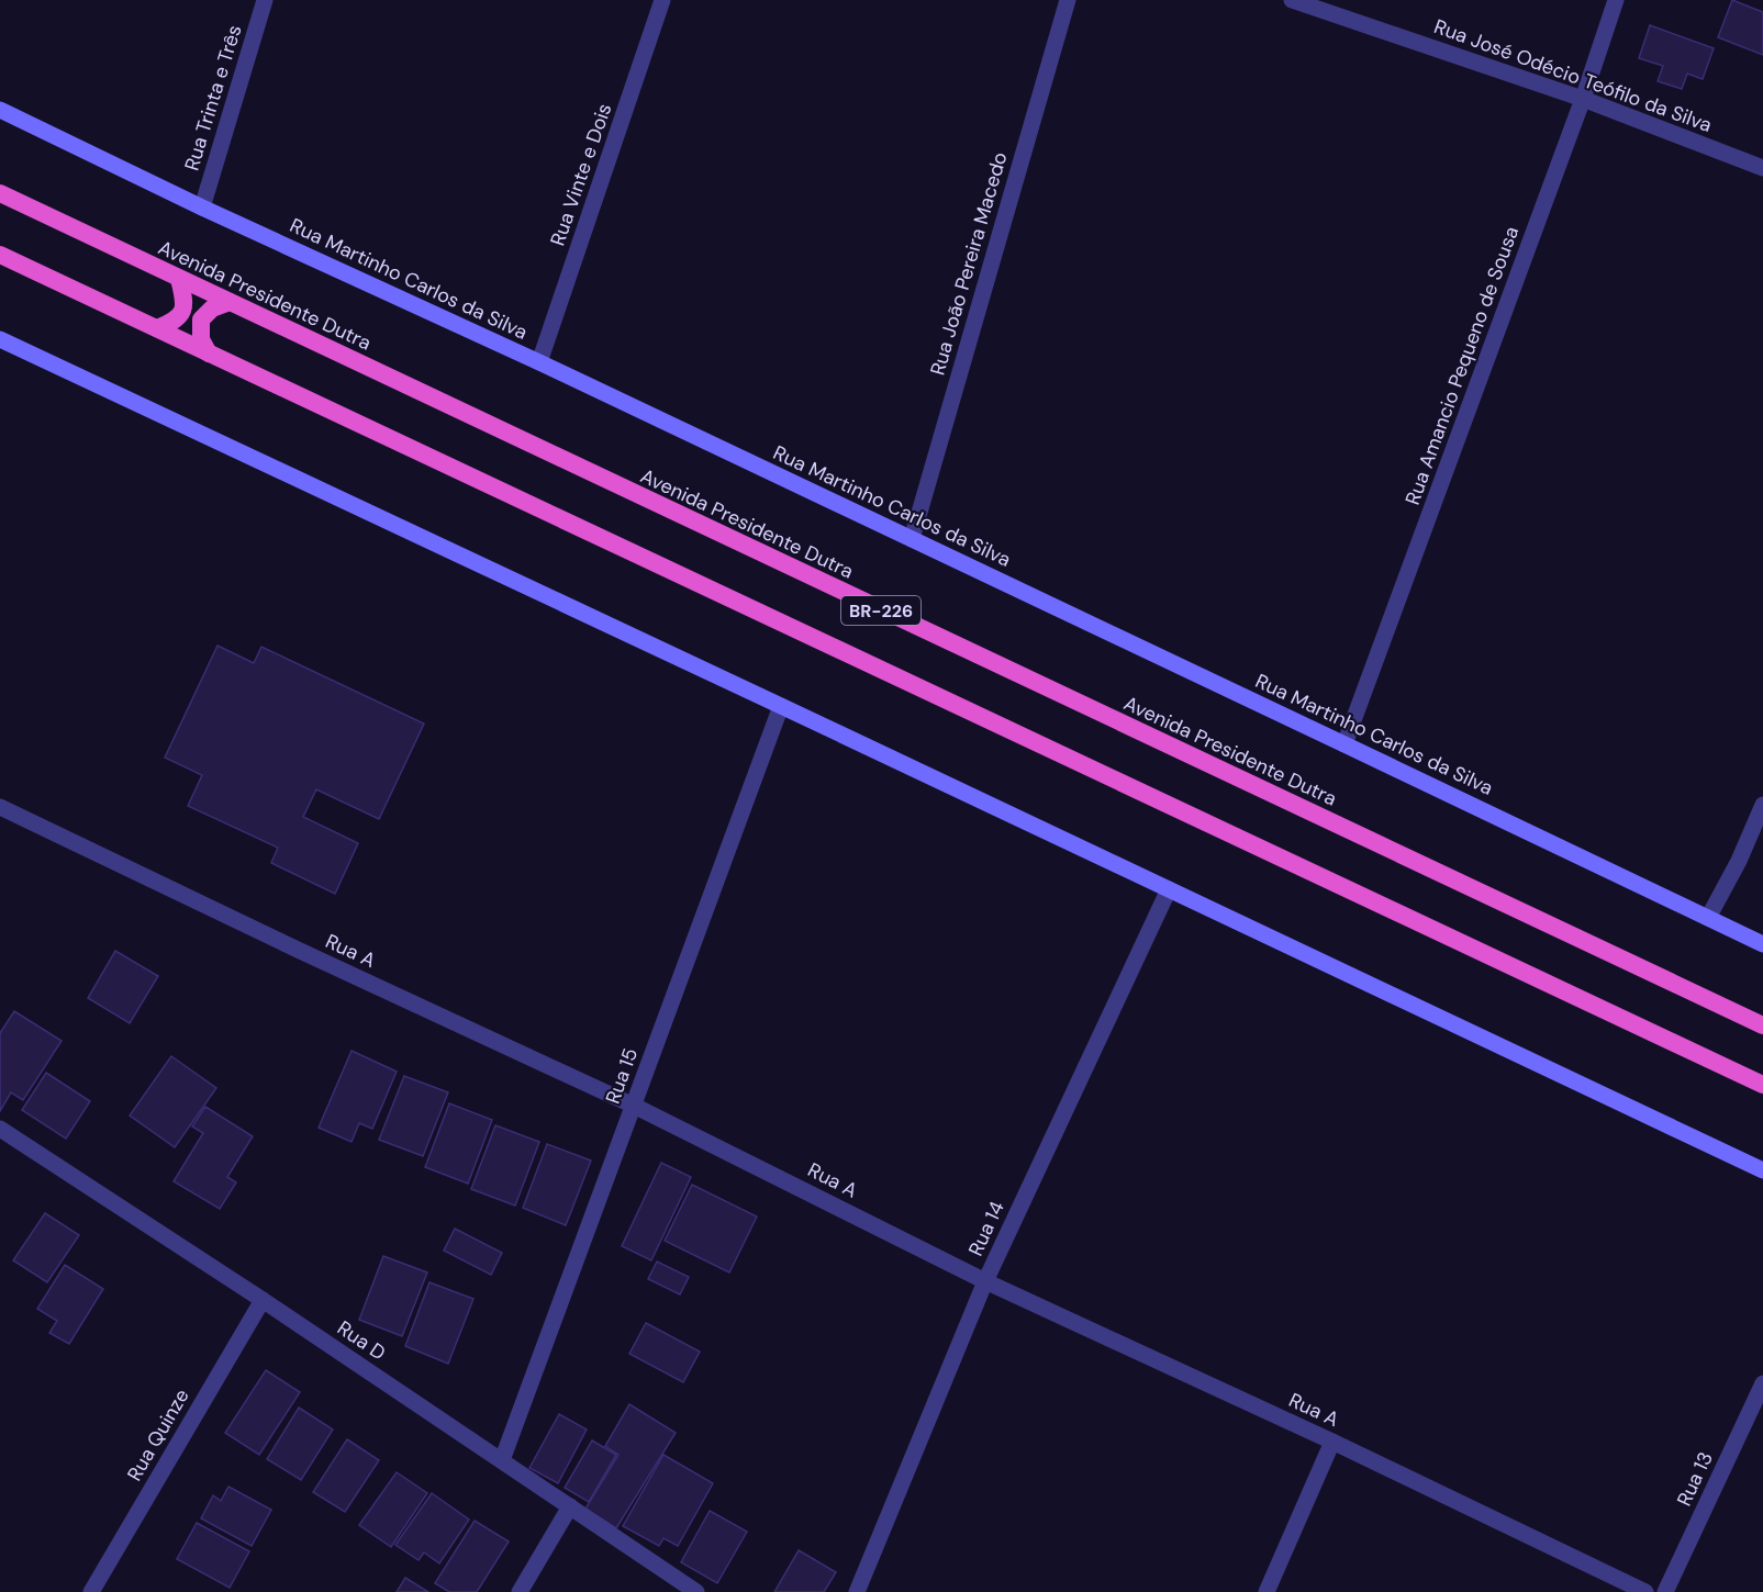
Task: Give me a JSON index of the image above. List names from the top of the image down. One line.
{"streets":{"highway":["Avenida Presidente Dutra","BR-226"],"main road":["Rua Martinho Carlos da Silva"],"street":["Rua José Odécio Teófilo da Silva","Rua Trinta e Três","Rua Vinte e Dois","Rua João Pereira Macedo","Rua Amancio Pequeno de Sousa","Rua A","Rua 15","Rua 14","Rua D","Rua Quinze","Rua 13"]},"crossings":[["Rua José Odécio Teófilo da Silva","Rua Amancio Pequeno de Sousa"],["Rua Trinta e Três","Rua Martinho Carlos da Silva"],["Rua Vinte e Dois","Rua Martinho Carlos da Silva"],["Rua João Pereira Macedo","Rua Martinho Carlos da Silva"],["Rua Martinho Carlos da Silva","Rua Amancio Pequeno de Sousa"],["Rua A","Rua 15"],["Rua A","Rua 14"],["Rua 15","Rua D"],["Rua D","Rua Quinze"]]}
